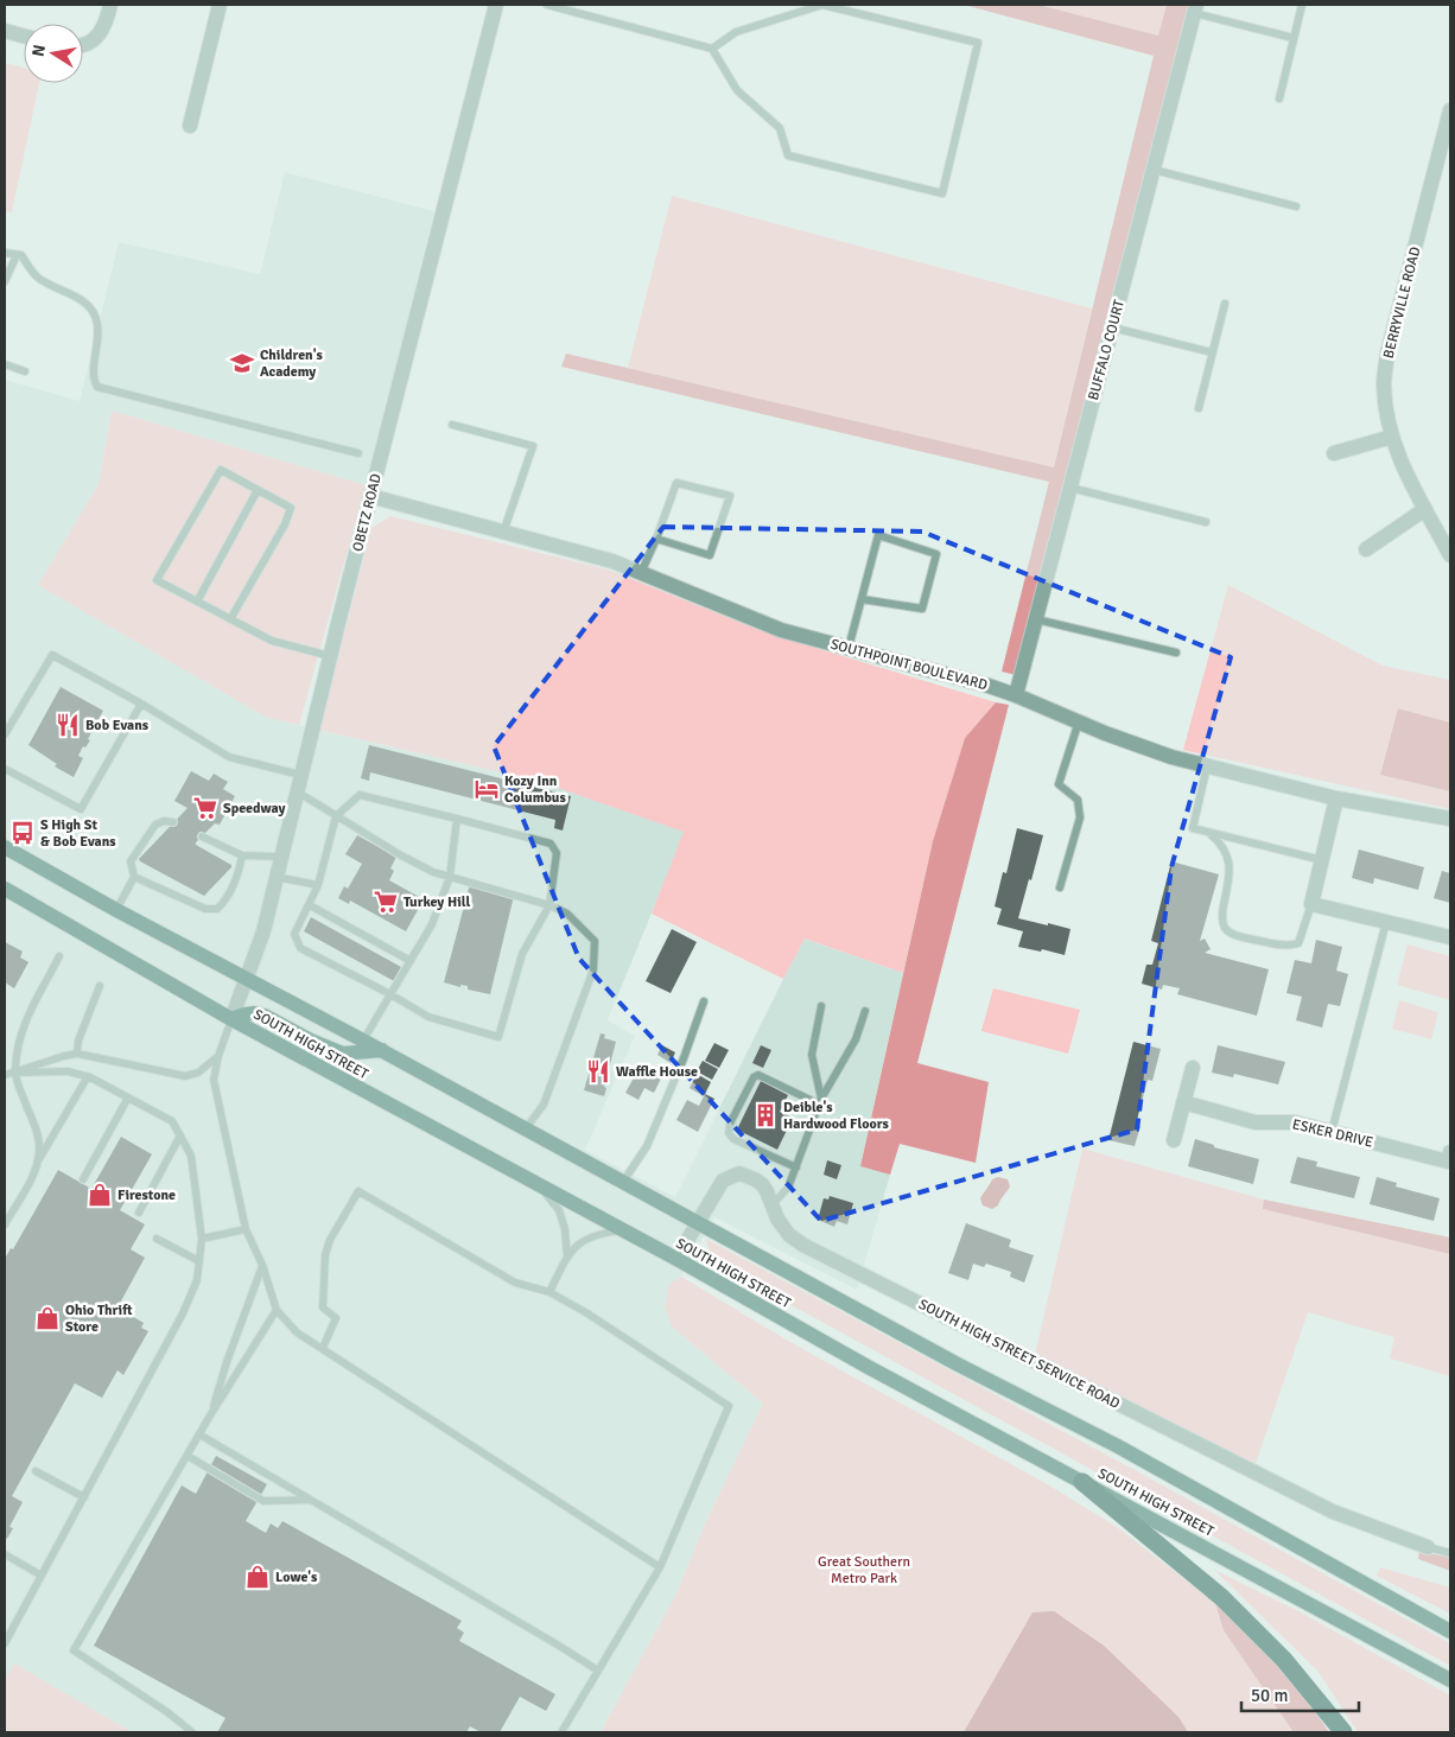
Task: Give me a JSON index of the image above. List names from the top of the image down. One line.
{"streets":{"main road":["SOUTH HIGH STREET"],"street":["BERRYVILLE ROAD","BUFFALO COURT","OBETZ ROAD","SOUTHPOINT BOULEVARD","ESKER DRIVE","SOUTH HIGH STREET SERVICE ROAD"]},"crossings":[["BUFFALO COURT","SOUTHPOINT BOULEVARD"],["OBETZ ROAD","SOUTHPOINT BOULEVARD"],["OBETZ ROAD","SOUTH HIGH STREET"],["SOUTH HIGH STREET","SOUTH HIGH STREET SERVICE ROAD"]],"parks":["Great Southern Metro Park"],"places":{"school or university":["Children's Academy"],"restaurant":["Bob Evans","Waffle House"],"hotel":["Kozy Inn Columbus"],"supermarket":["Speedway","Turkey Hill"],"bus stop":["S High St & Bob Evans"],"building":["Deible's Hardwood Floors"],"shop":["Firestone","Ohio Thrift Store","Lowe's"]},"scale_bar":"50 m","north":"left"}
